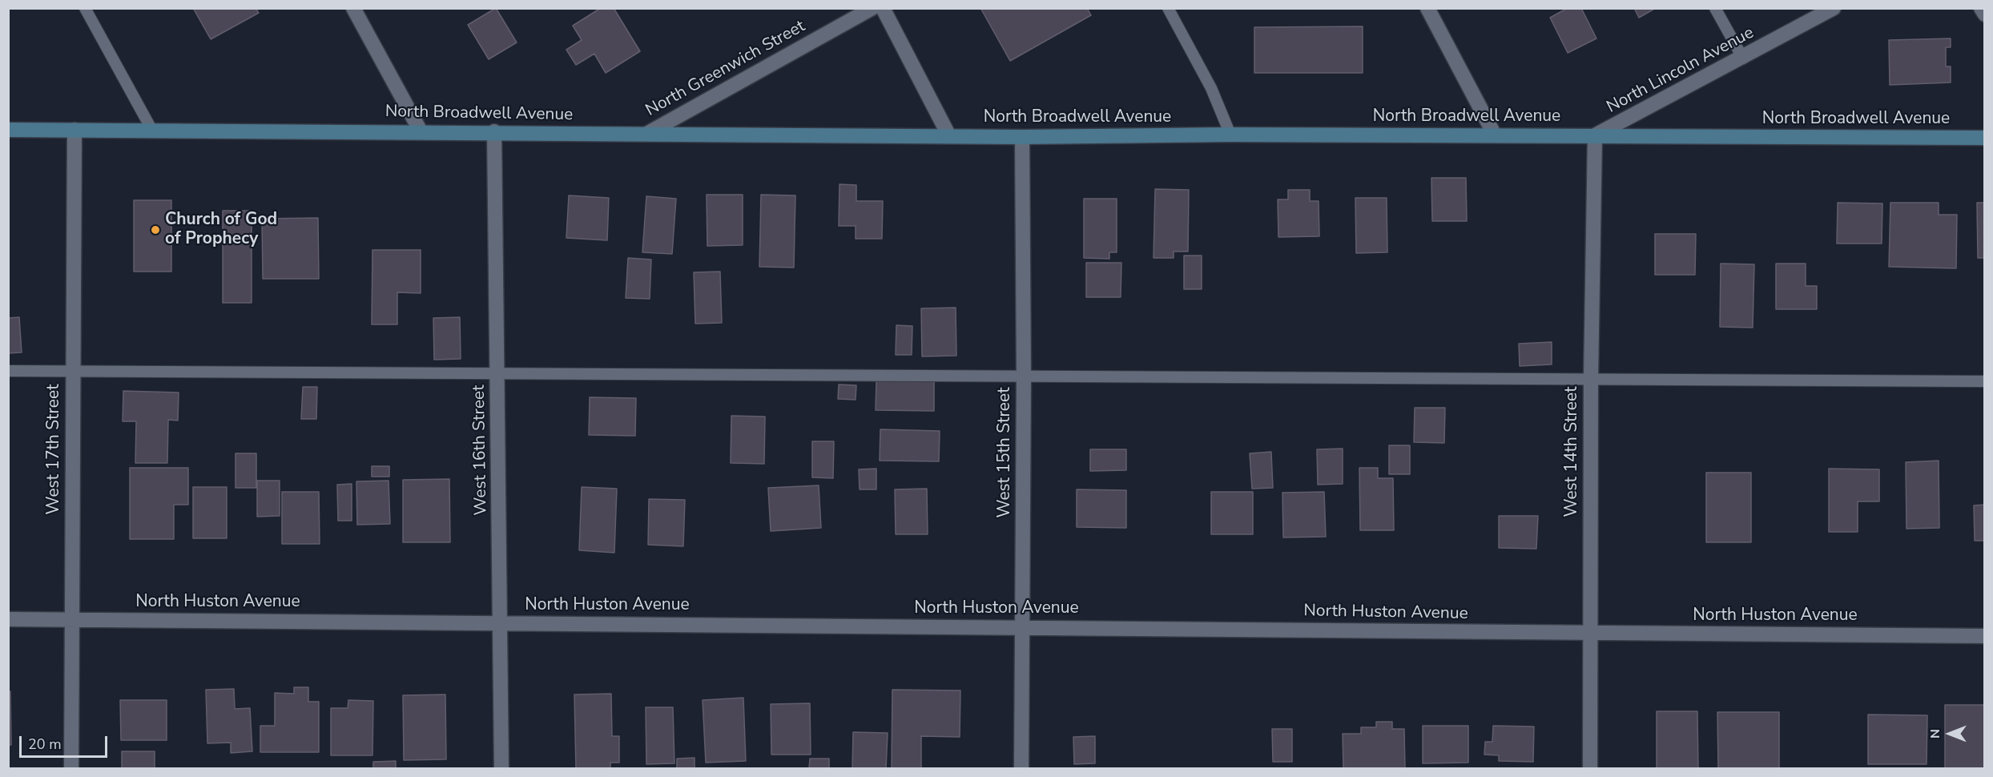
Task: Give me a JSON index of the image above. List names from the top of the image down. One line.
{"streets":{"main road":["North Broadwell Avenue"],"street":["North Greenwich Street","North Lincoln Avenue","West 17th Street","West 16th Street","West 14th Street","West 15th Street","North Huston Avenue"]},"crossings":[["North Greenwich Street","North Broadwell Avenue"],["North Lincoln Avenue","North Broadwell Avenue"],["North Lincoln Avenue","West 14th Street"],["North Broadwell Avenue","West 17th Street"],["North Broadwell Avenue","West 16th Street"],["North Broadwell Avenue","West 14th Street"],["North Broadwell Avenue","West 15th Street"],["West 17th Street","North Huston Avenue"],["West 16th Street","North Huston Avenue"],["West 14th Street","North Huston Avenue"],["West 15th Street","North Huston Avenue"]],"places":["Church of God of Prophecy"],"scale_bar":"20 m","north":"left"}
